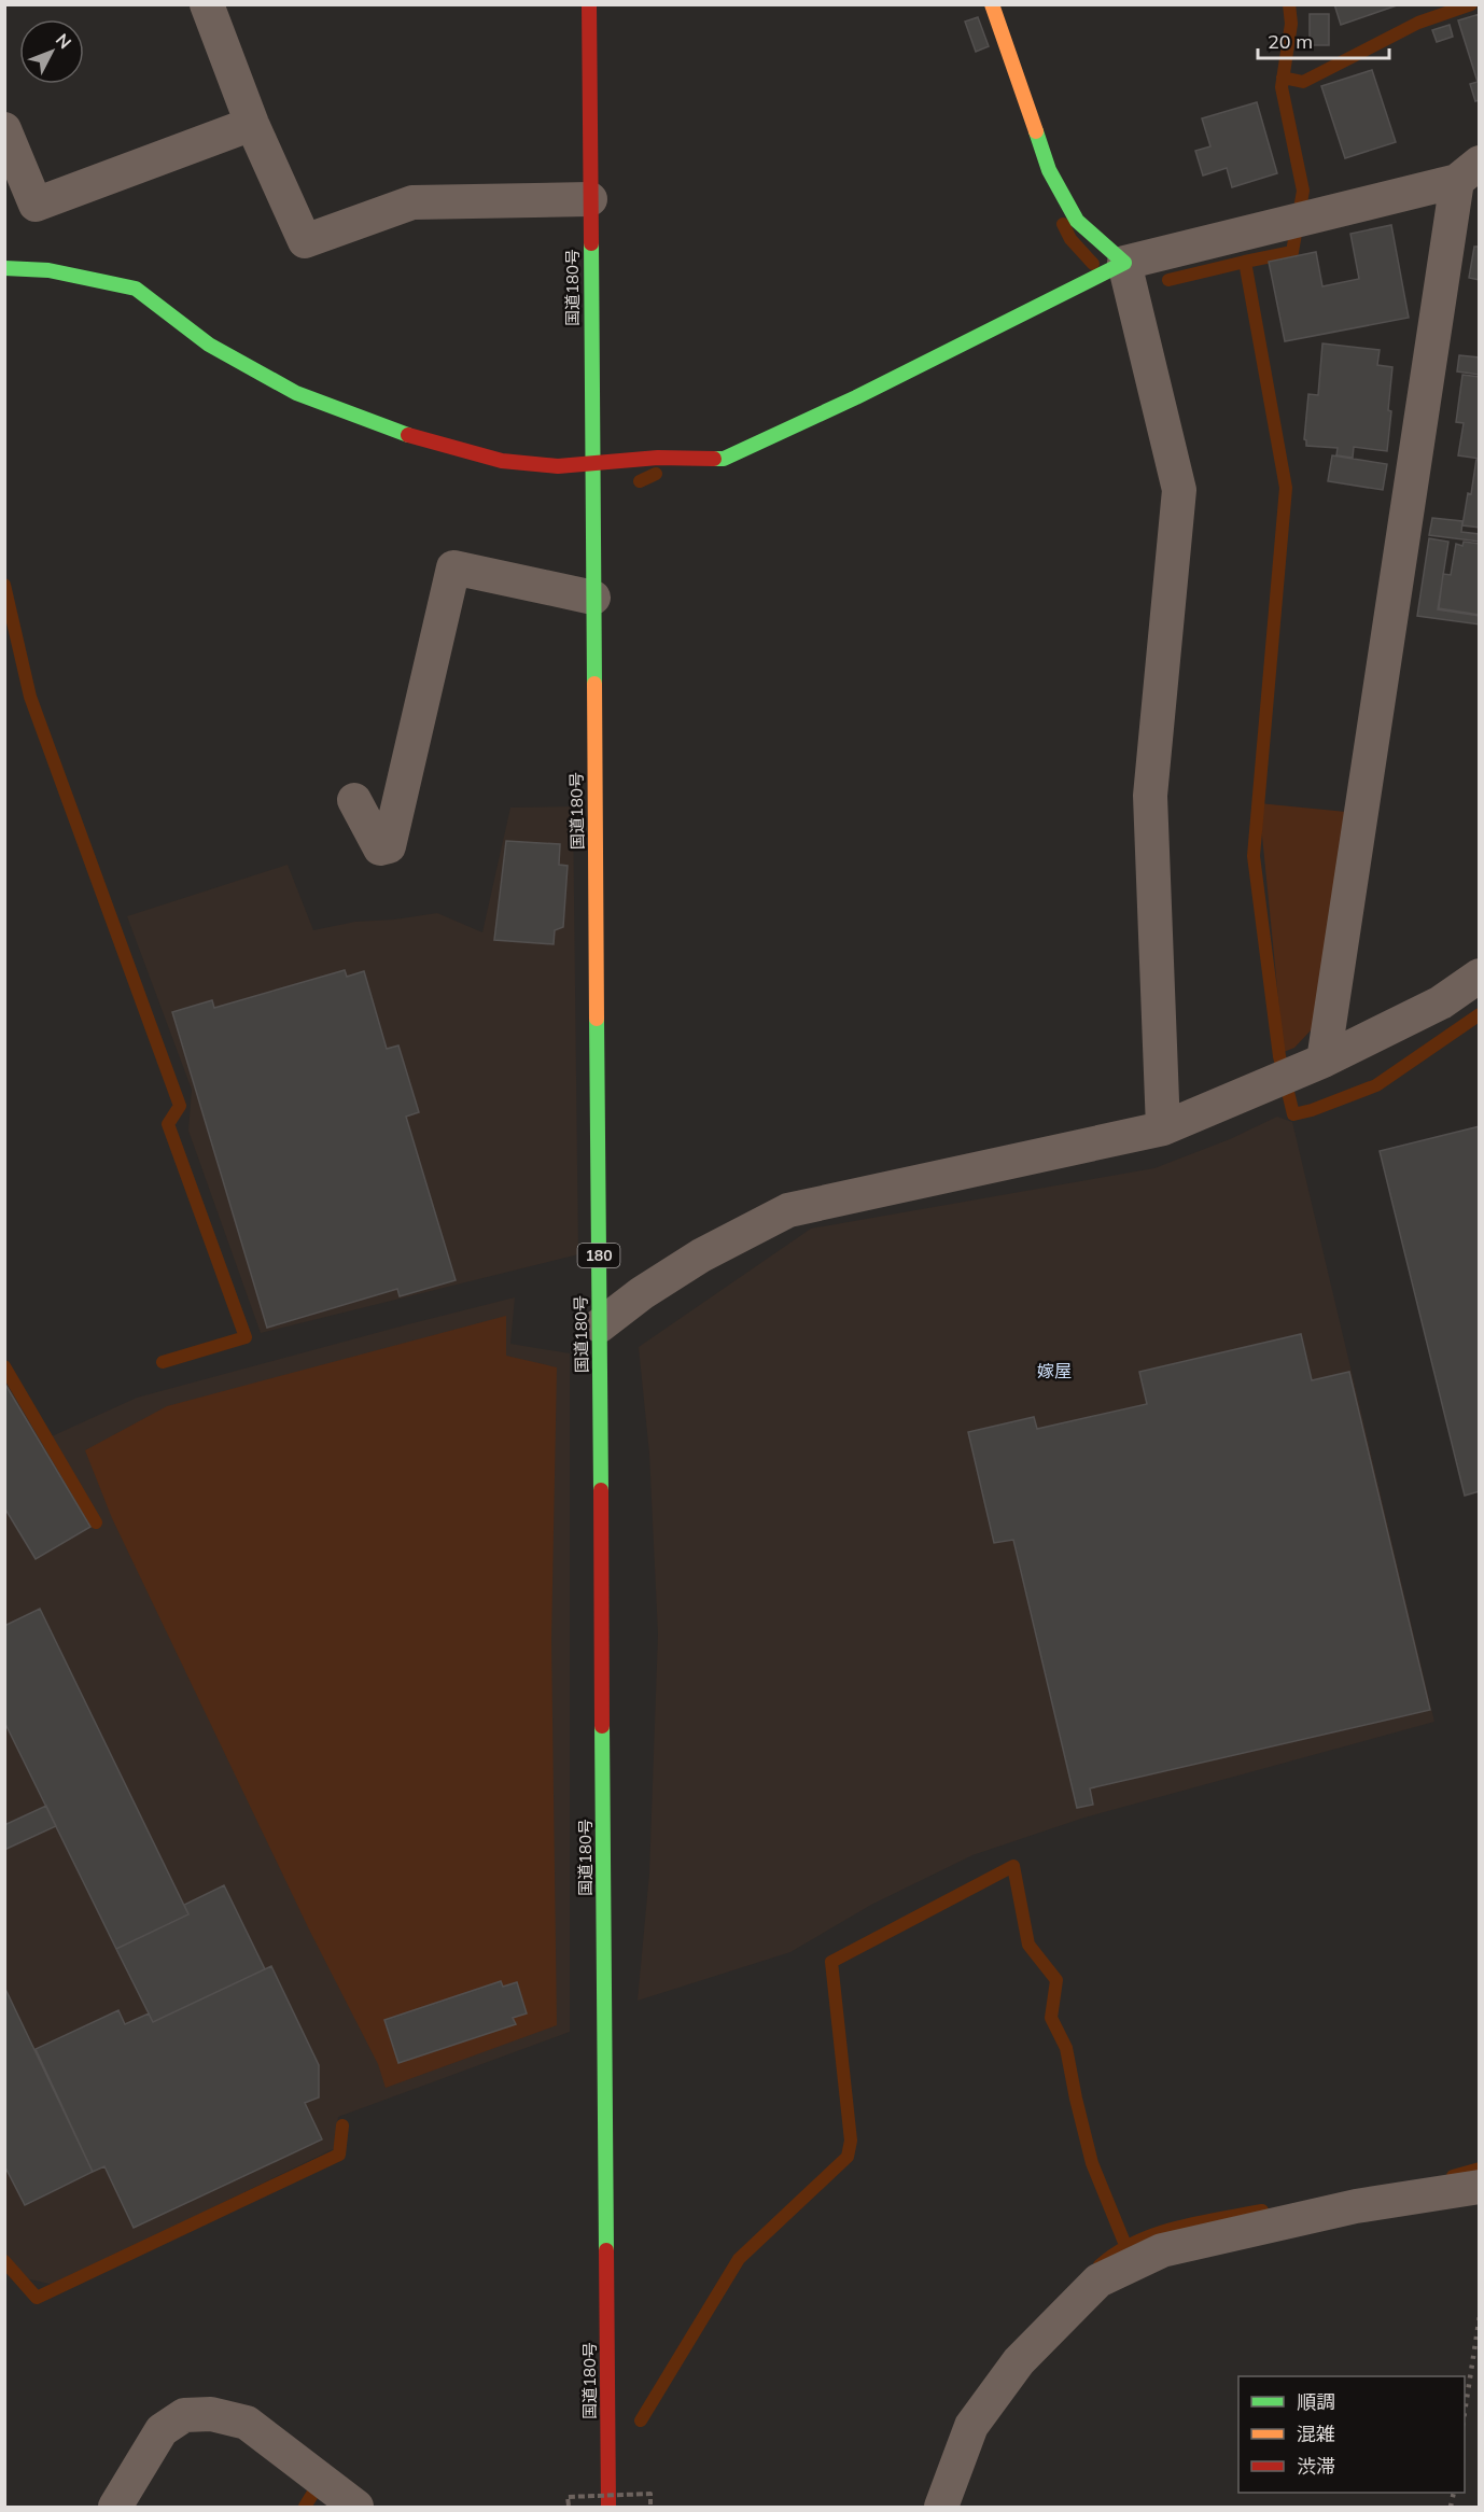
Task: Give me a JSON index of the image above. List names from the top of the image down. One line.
{"streets":{"main road":["国道180号","180"]},"districts":["嫁屋"],"legend":["順調","混雑","渋滞"],"scale_bar":"20 m","north":"top right"}
